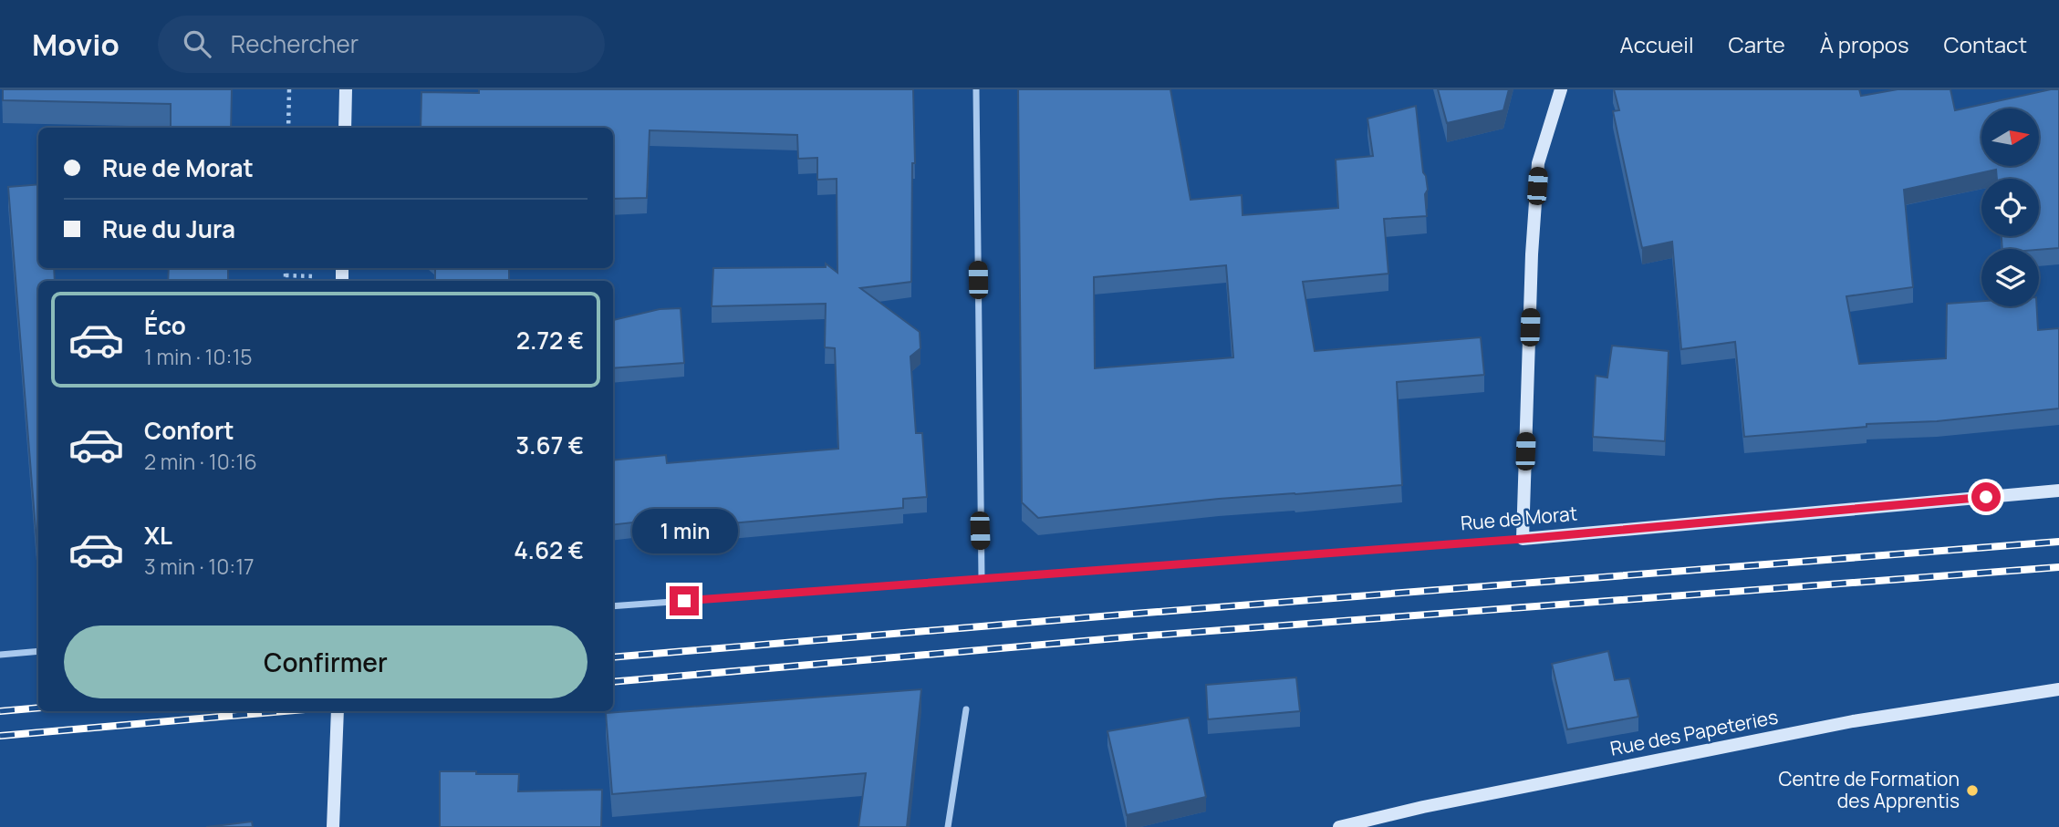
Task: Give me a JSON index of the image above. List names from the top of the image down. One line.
{"streets":{"street":["Rue de Morat","Rue des Papeteries"]},"places":["Centre de Formation des Apprentis"],"north":"right","page":{"header":"Movio","search":"Rechercher","nav":["Accueil","Carte","À propos","Contact"],"banner":["Rue de Morat","Rue du Jura"],"list":[{"name":"Éco","note":"1 min · 10:15","value":"2.72 €"},{"name":"Confort","note":"2 min · 10:16","value":"3.67 €"},{"name":"XL","note":"3 min · 10:17","value":"4.62 €"}],"bubble":"1 min","buttons":"Confirmer"}}
